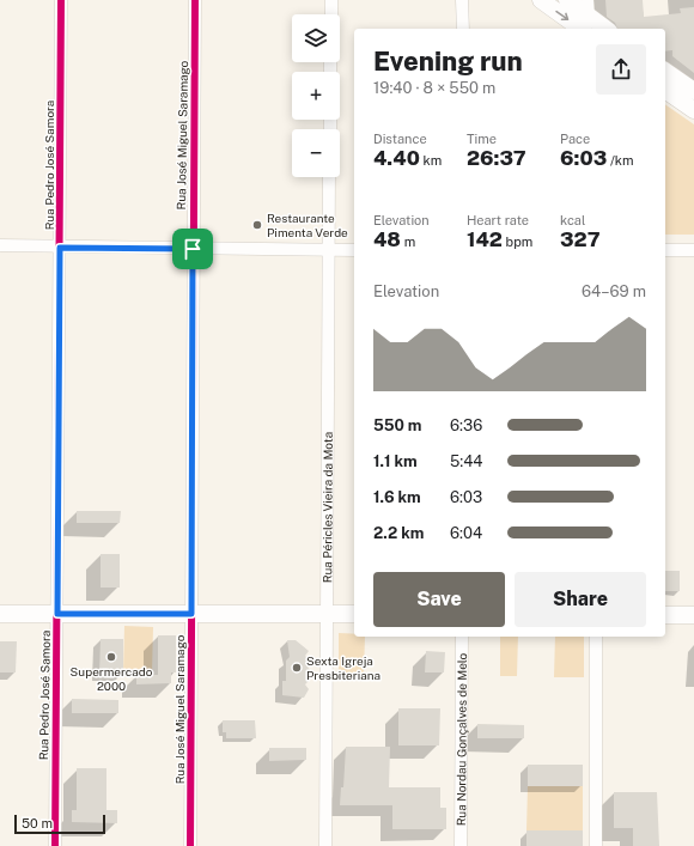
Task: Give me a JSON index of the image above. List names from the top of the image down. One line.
{"streets":{"street":["Rua José Miguel Saramago","Rua Pedro José Samora","Rua Péricles Vieira da Mota","Rua Nordau Gonçalves de Melo"]},"places":["Restaurante Pimenta Verde","Supermercado 2000","Sexta Igreja Presbiteriana"],"scale_bar":"50 m","page":{"map_buttons":["+","−"],"heading":["Evening run","19:40 · 8 × 550 m"],"stats":[["Distance","4.40 km"],["Time","26:37"],["Pace","6:03 /km"],["Elevation","48 m"],["Heart rate","142 bpm"],["kcal","327"]],"chart":["Elevation","64–69 m"],"list":[{"name":"550 m","note":"6:36"},{"name":"1.1 km","note":"5:44"},{"name":"1.6 km","note":"6:03"},{"name":"2.2 km","note":"6:04"}],"buttons":["Save","Share"],"scale":"50 m"}}
